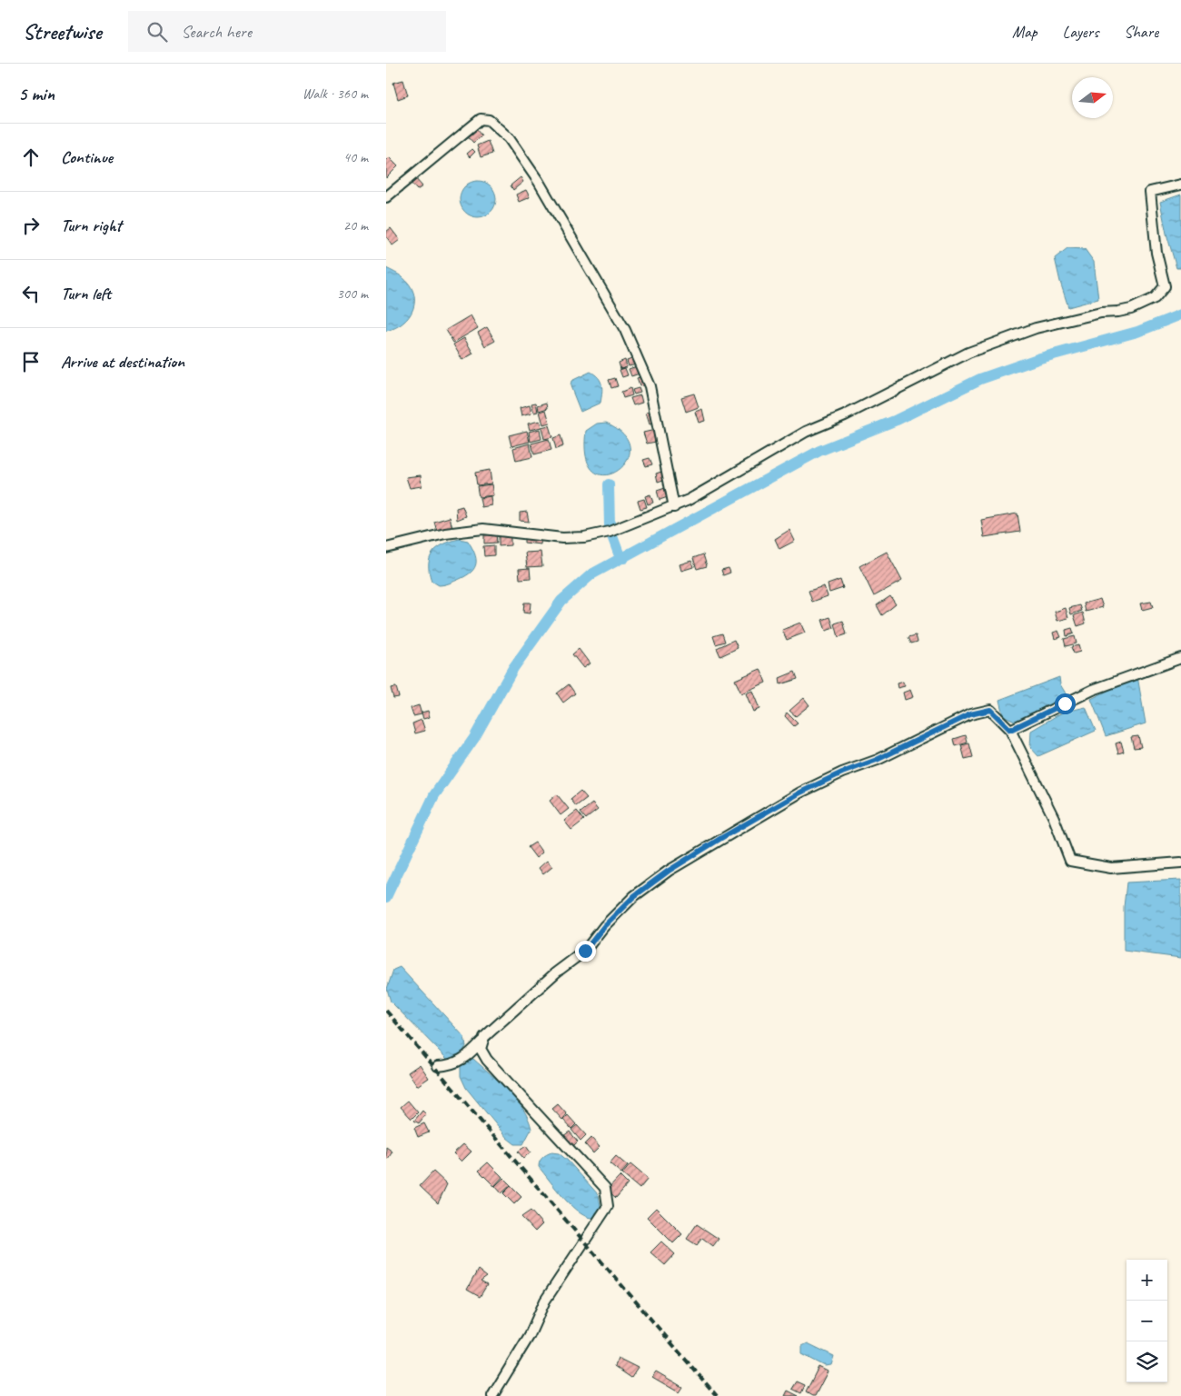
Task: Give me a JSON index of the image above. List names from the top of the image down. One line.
{"north":"right","page":{"header":"Streetwise","search":"Search here","nav":["Map","Layers","Share"],"heading":["5 min","Walk · 360 m"],"list":[["Continue","40 m"],["Turn right","20 m"],["Turn left","300 m"],"Arrive at destination"],"map_buttons":["+","−"]}}
